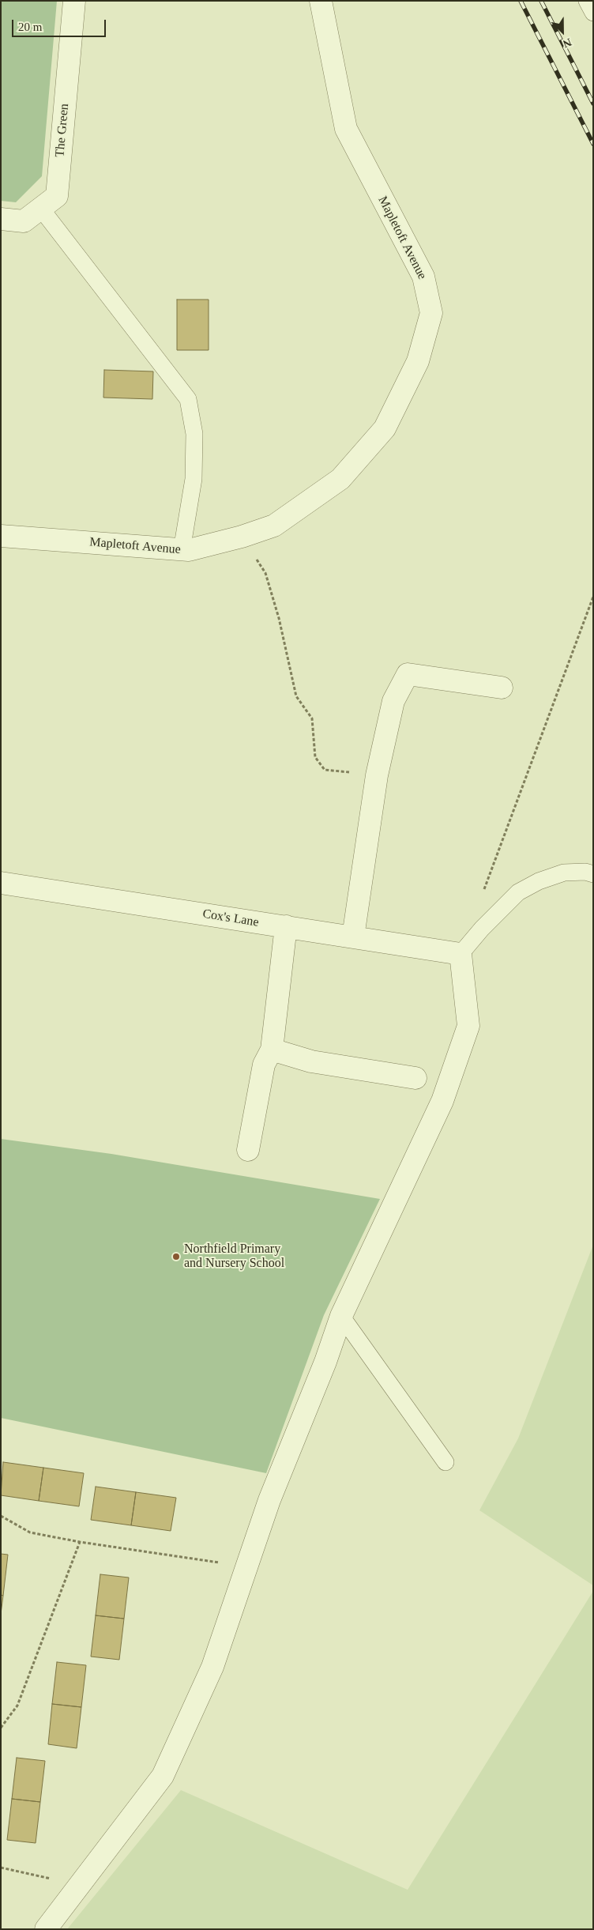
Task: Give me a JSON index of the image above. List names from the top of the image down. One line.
{"streets":{"street":["The Green","Mapletoft Avenue","Cox's Lane"]},"places":["Northfield Primary and Nursery School"],"scale_bar":"20 m","north":"bottom right"}
